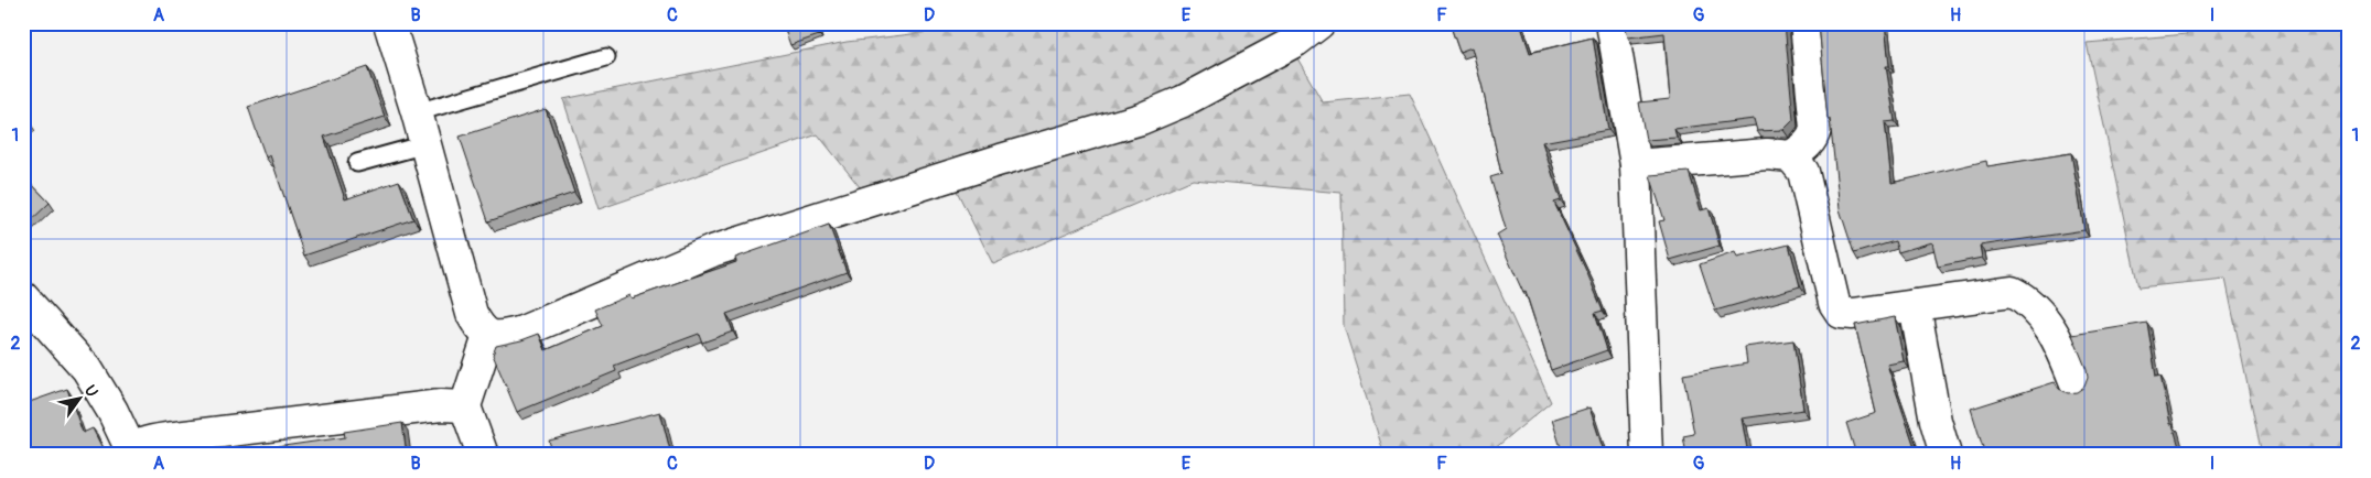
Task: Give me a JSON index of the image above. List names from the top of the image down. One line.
{"north":"top right","grid":{"columns":["A","B","C","D","E","F","G","H","I"],"rows":["1","2"]}}
